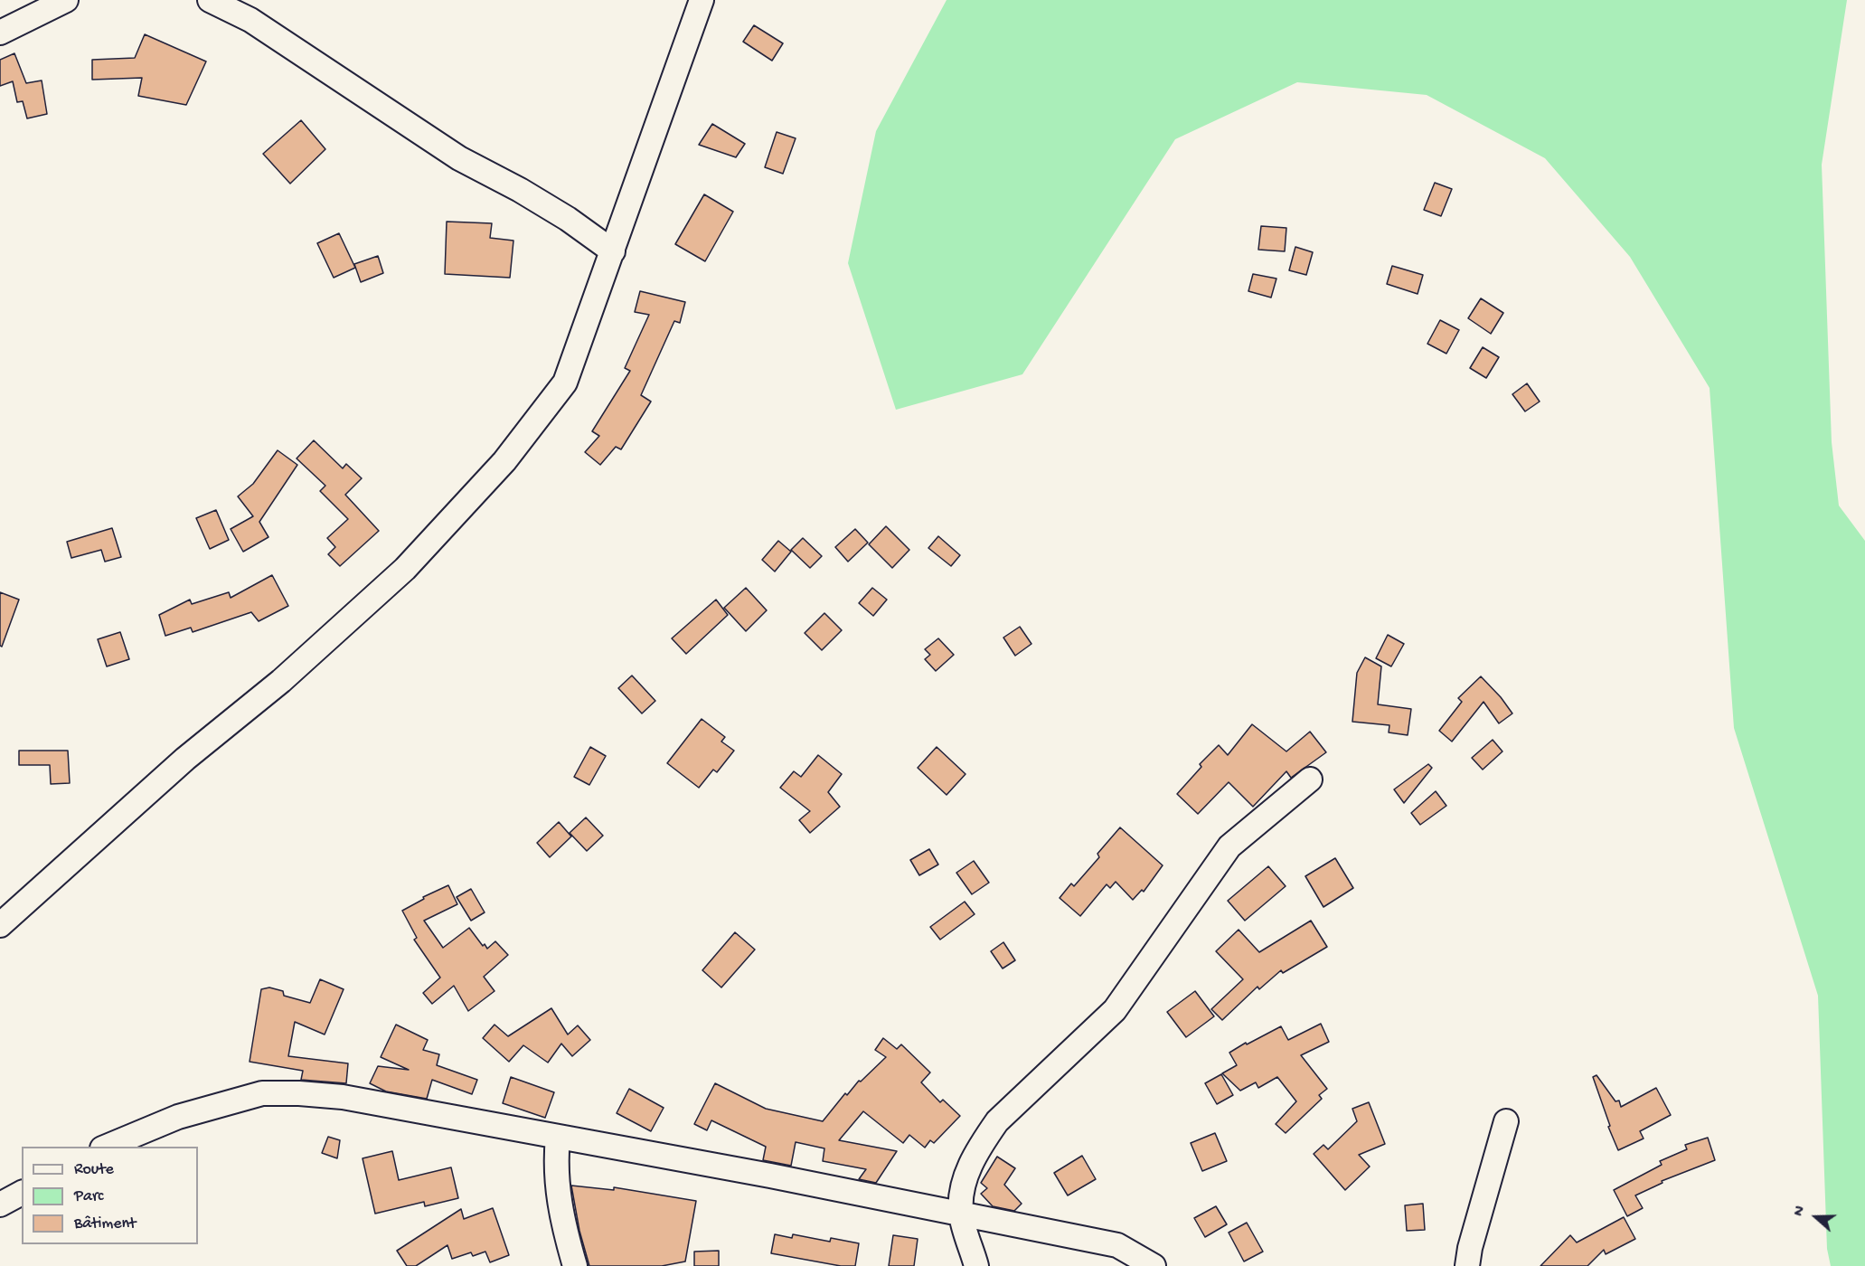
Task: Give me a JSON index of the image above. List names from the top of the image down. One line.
{"legend":["Route","Parc","Bâtiment"],"north":"left"}
